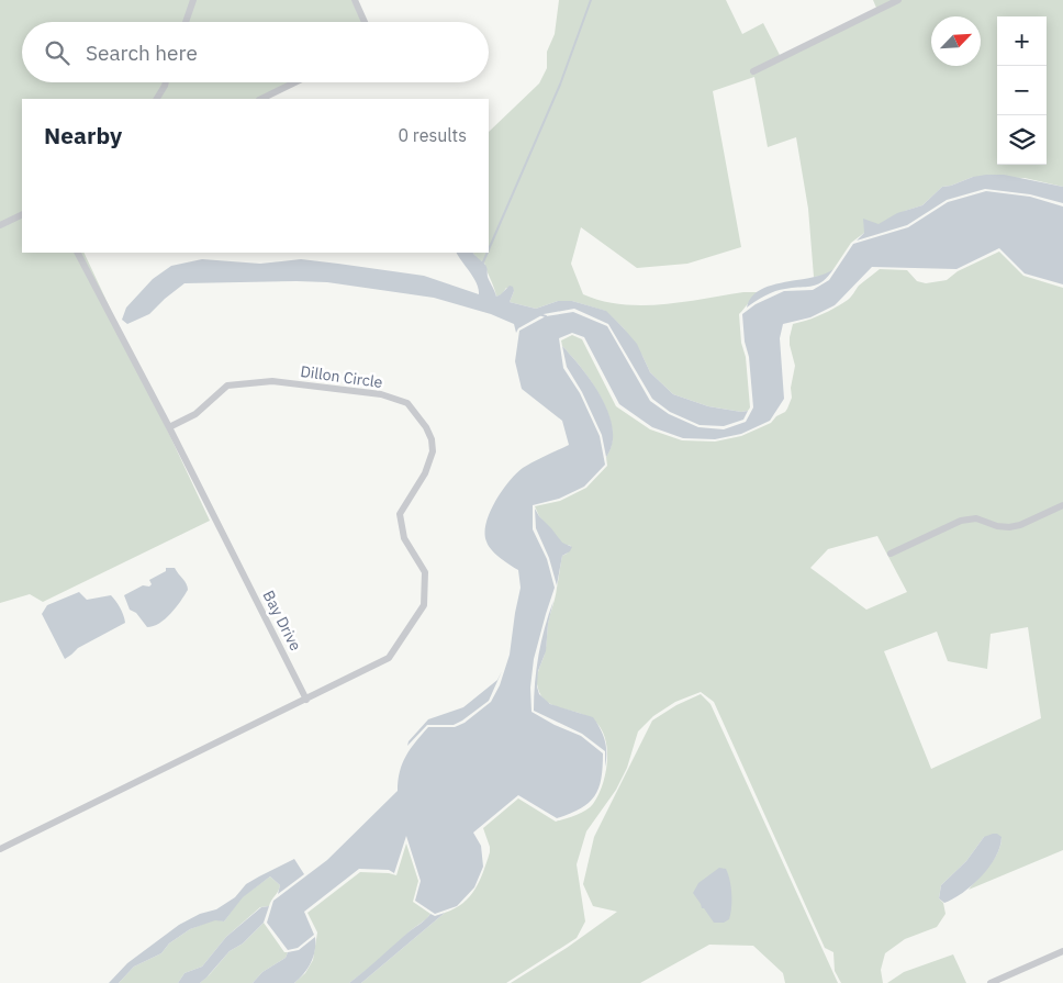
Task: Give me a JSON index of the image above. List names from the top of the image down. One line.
{"streets":{"street":["Dillon Circle","Bay Drive"]},"crossings":[["Dillon Circle","Bay Drive"]],"north":"top right","page":{"map_buttons":["+","−"],"search":"Search here","heading":["Nearby","0 results"]}}
